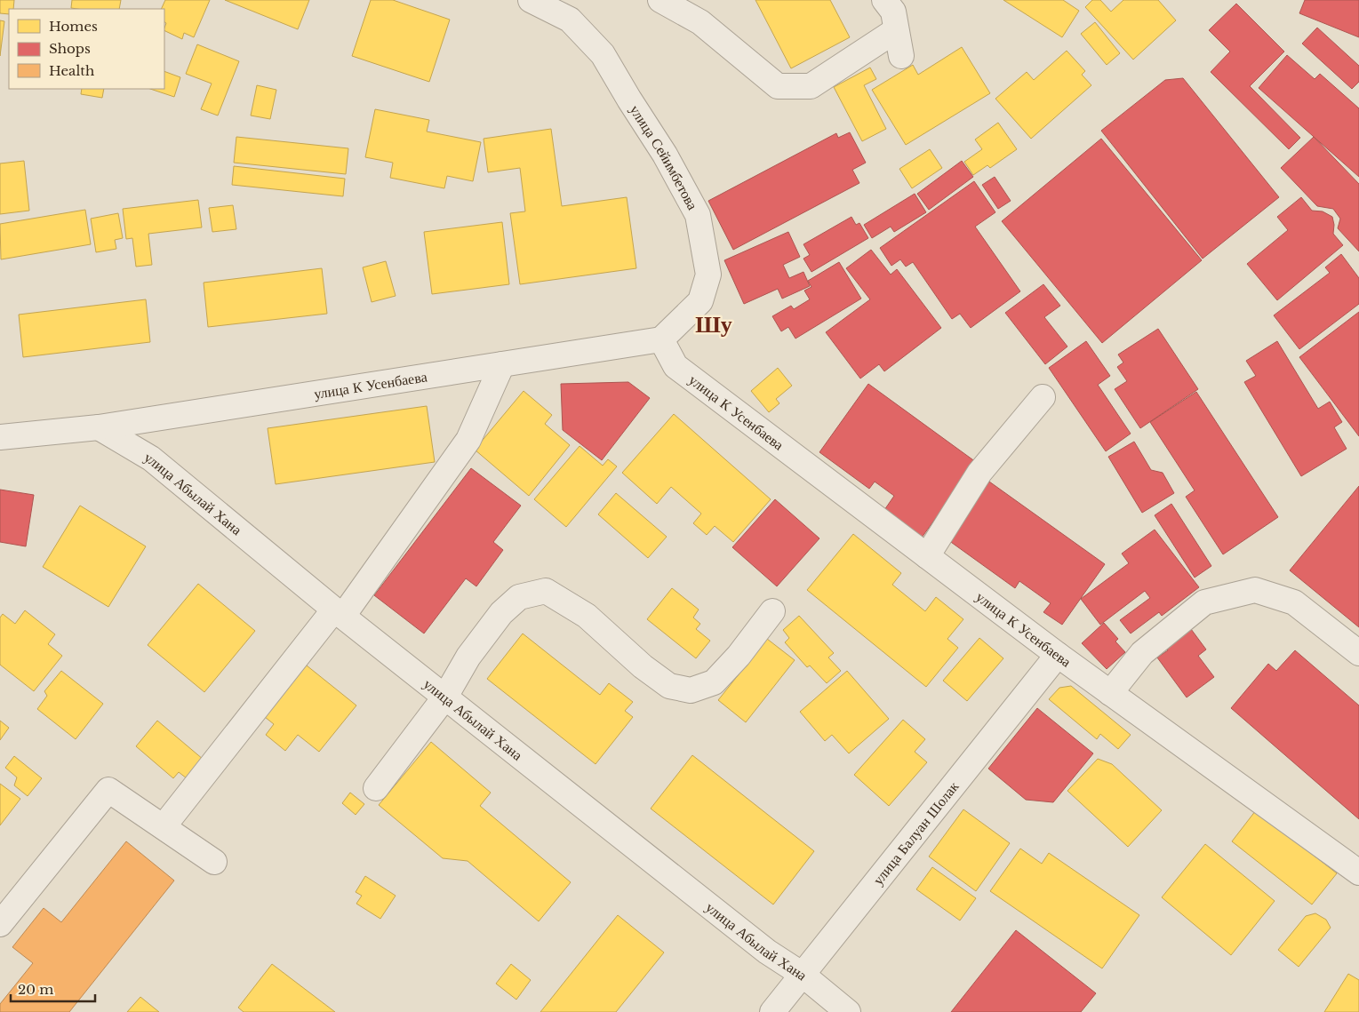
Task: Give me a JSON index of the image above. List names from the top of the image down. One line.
{"streets":{"street":["улица Сейимбетова","улица К Усенбаева","улица Абылай Хана","улица Балуан Шолак"]},"crossings":[["улица Сейимбетова","улица К Усенбаева"],["улица К Усенбаева","улица Абылай Хана"],["улица К Усенбаева","улица Балуан Шолак"],["улица Абылай Хана","улица Балуан Шолак"]],"districts":["Шу"],"legend":["Homes","Shops","Health"],"scale_bar":"20 m"}
